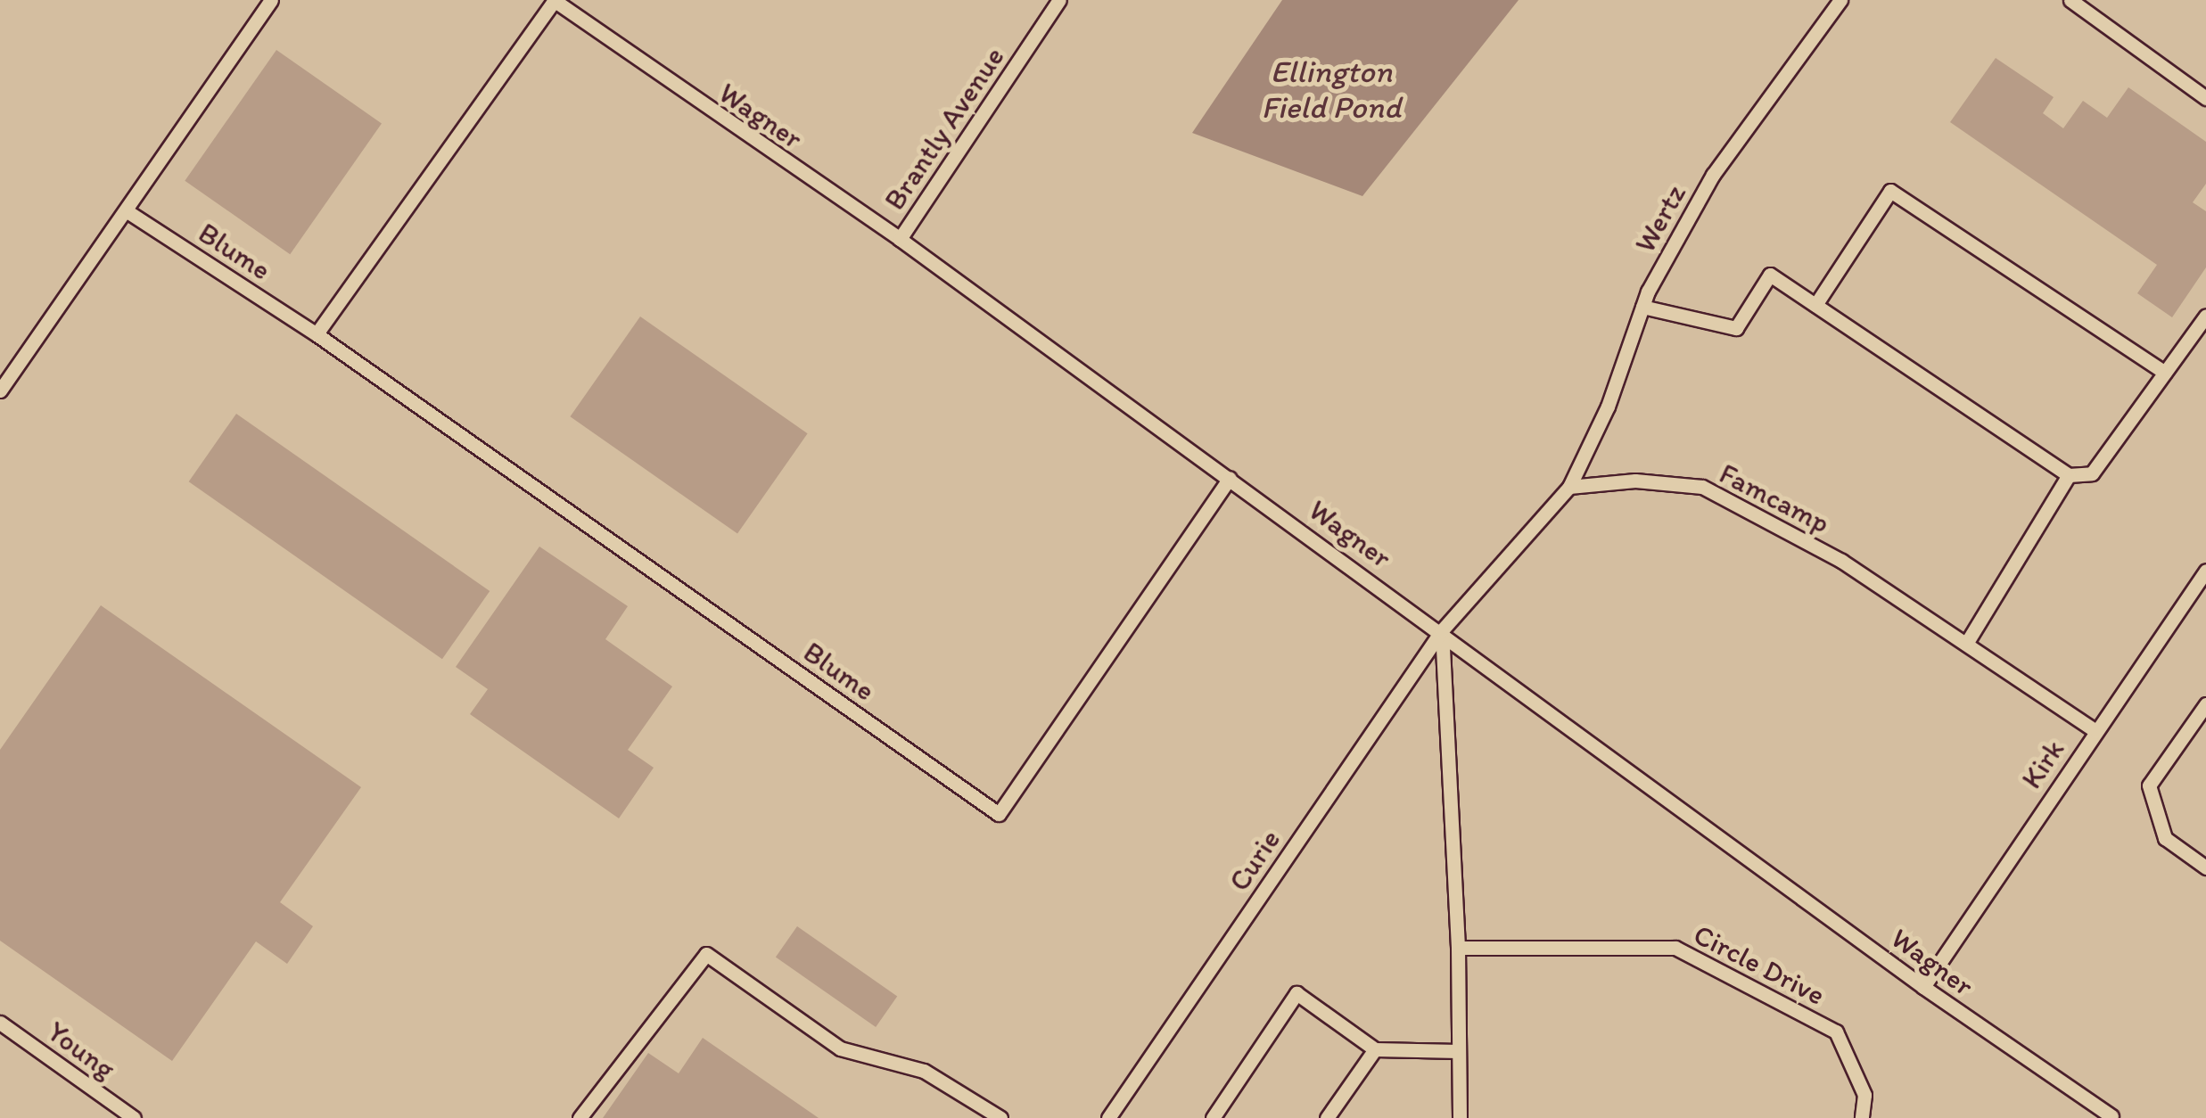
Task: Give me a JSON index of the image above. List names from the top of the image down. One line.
{"streets":{"lane":["Wagner","Brantly Avenue","Wertz","Blume","Famcamp","Kirk","Curie","Circle Drive","Young"]},"crossings":[["Wagner","Brantly Avenue"],["Wagner","Blume"],["Wagner","Kirk"],["Wagner","Curie"],["Wertz","Famcamp"],["Famcamp","Kirk"]],"water":["Ellington Field Pond"]}
